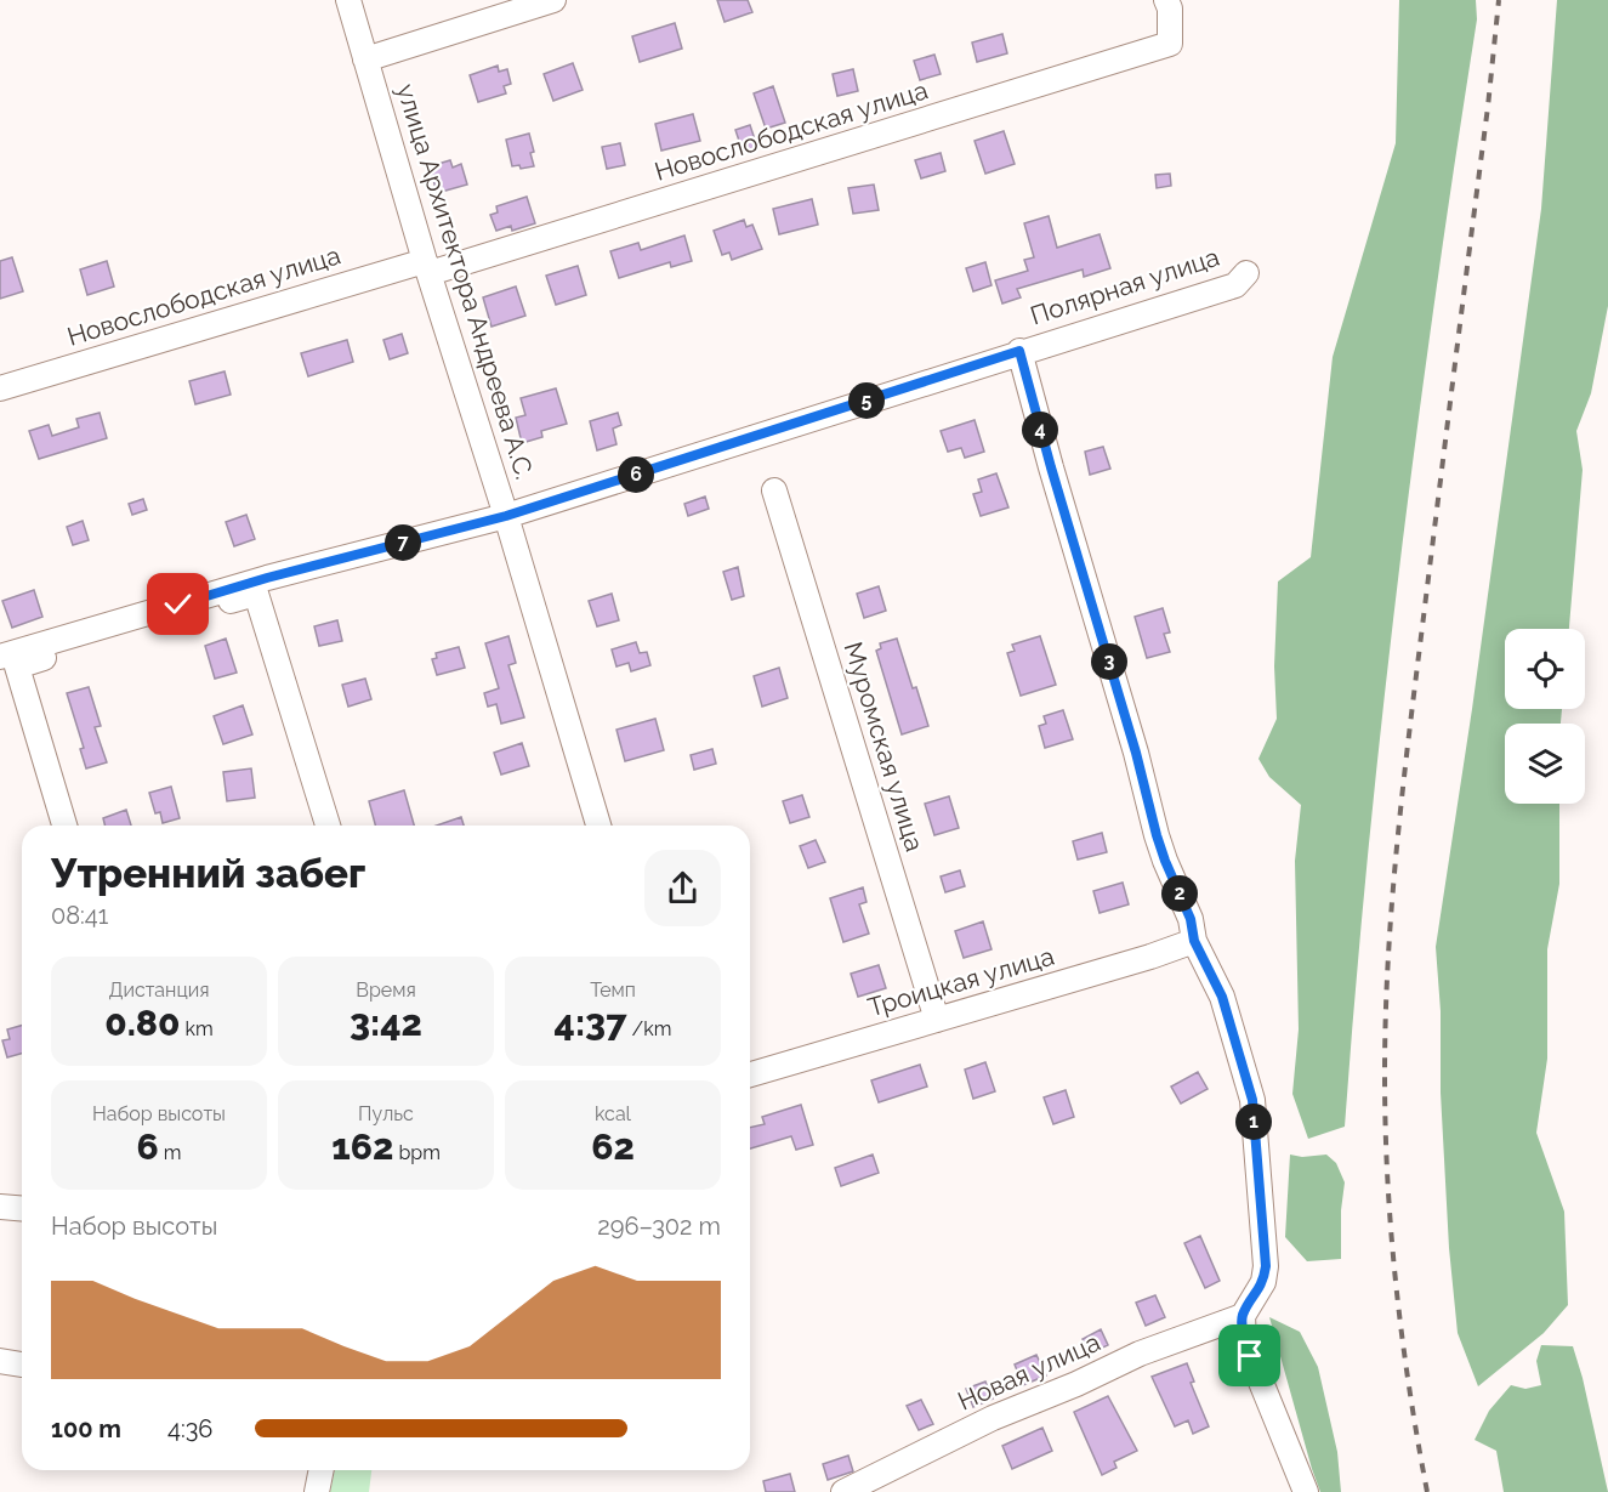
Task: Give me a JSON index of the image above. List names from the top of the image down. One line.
{"streets":{"street":["Новослободская улица","улица Архитектора Андреева А.С.","Полярная улица","Муромская улица","Троицкая улица","Новая улица"]},"crossings":[["Новослободская улица","улица Архитектора Андреева А.С."],["улица Архитектора Андреева А.С.","Полярная улица"],["Полярная улица","Троицкая улица"],["Муромская улица","Троицкая улица"]],"page":{"pins":["5","4","6","7","3","2","1"],"heading":["Утренний забег","08:41"],"stats":[["Дистанция","0.80 km"],["Время","3:42"],["Темп","4:37 /km"],["Набор высоты","6 m"],["Пульс","162 bpm"],["kcal","62"]],"chart":["Набор высоты","296–302 m"],"list":[{"name":"100 m","note":"4:36"}]}}
